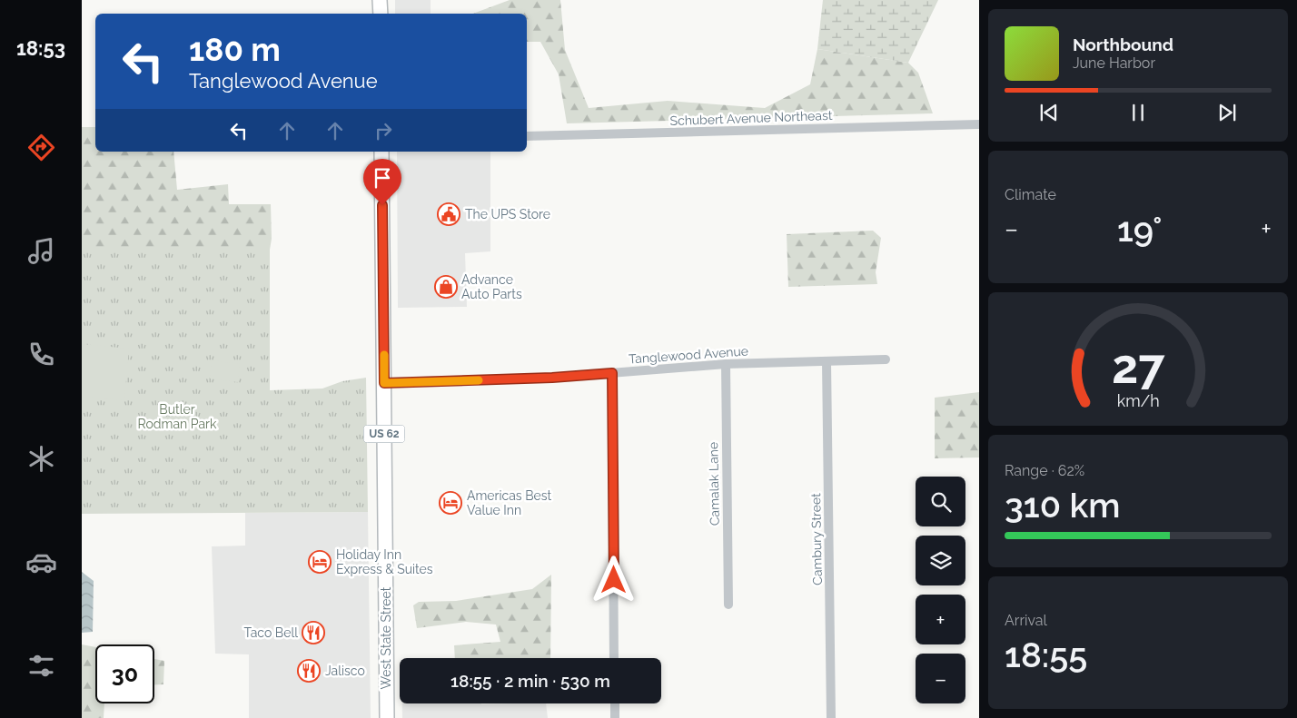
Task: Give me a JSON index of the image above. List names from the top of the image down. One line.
{"streets":{"highway":["US 62","West State Street"],"street":["Schubert Avenue Northeast","Tanglewood Avenue","Camalak Lane","Cambury Street"]},"crossings":[["Tanglewood Avenue","Camalak Lane"],["Tanglewood Avenue","Cambury Street"],["Tanglewood Avenue","West State Street"]],"parks":["Butler Rodman Park"],"places":{"public building":["The UPS Store"],"shop":["Advance Auto Parts"],"hotel":["Americas Best Value Inn","Holiday Inn Express & Suites"],"restaurant":["Taco Bell","Jalisco"]},"page":{"tabs":"18:53","turn":["180 m","Tanglewood Avenue"],"song":["Northbound","June Harbor"],"tile":["Climate",["Range · 62%","310 km"],["Arrival","18:55"]],"heat":["−","19°","+"],"map_buttons":["+","−"],"limit":"30","trip":"18:55 · 2 min · 530 m","gauge":["27","km/h"]}}
